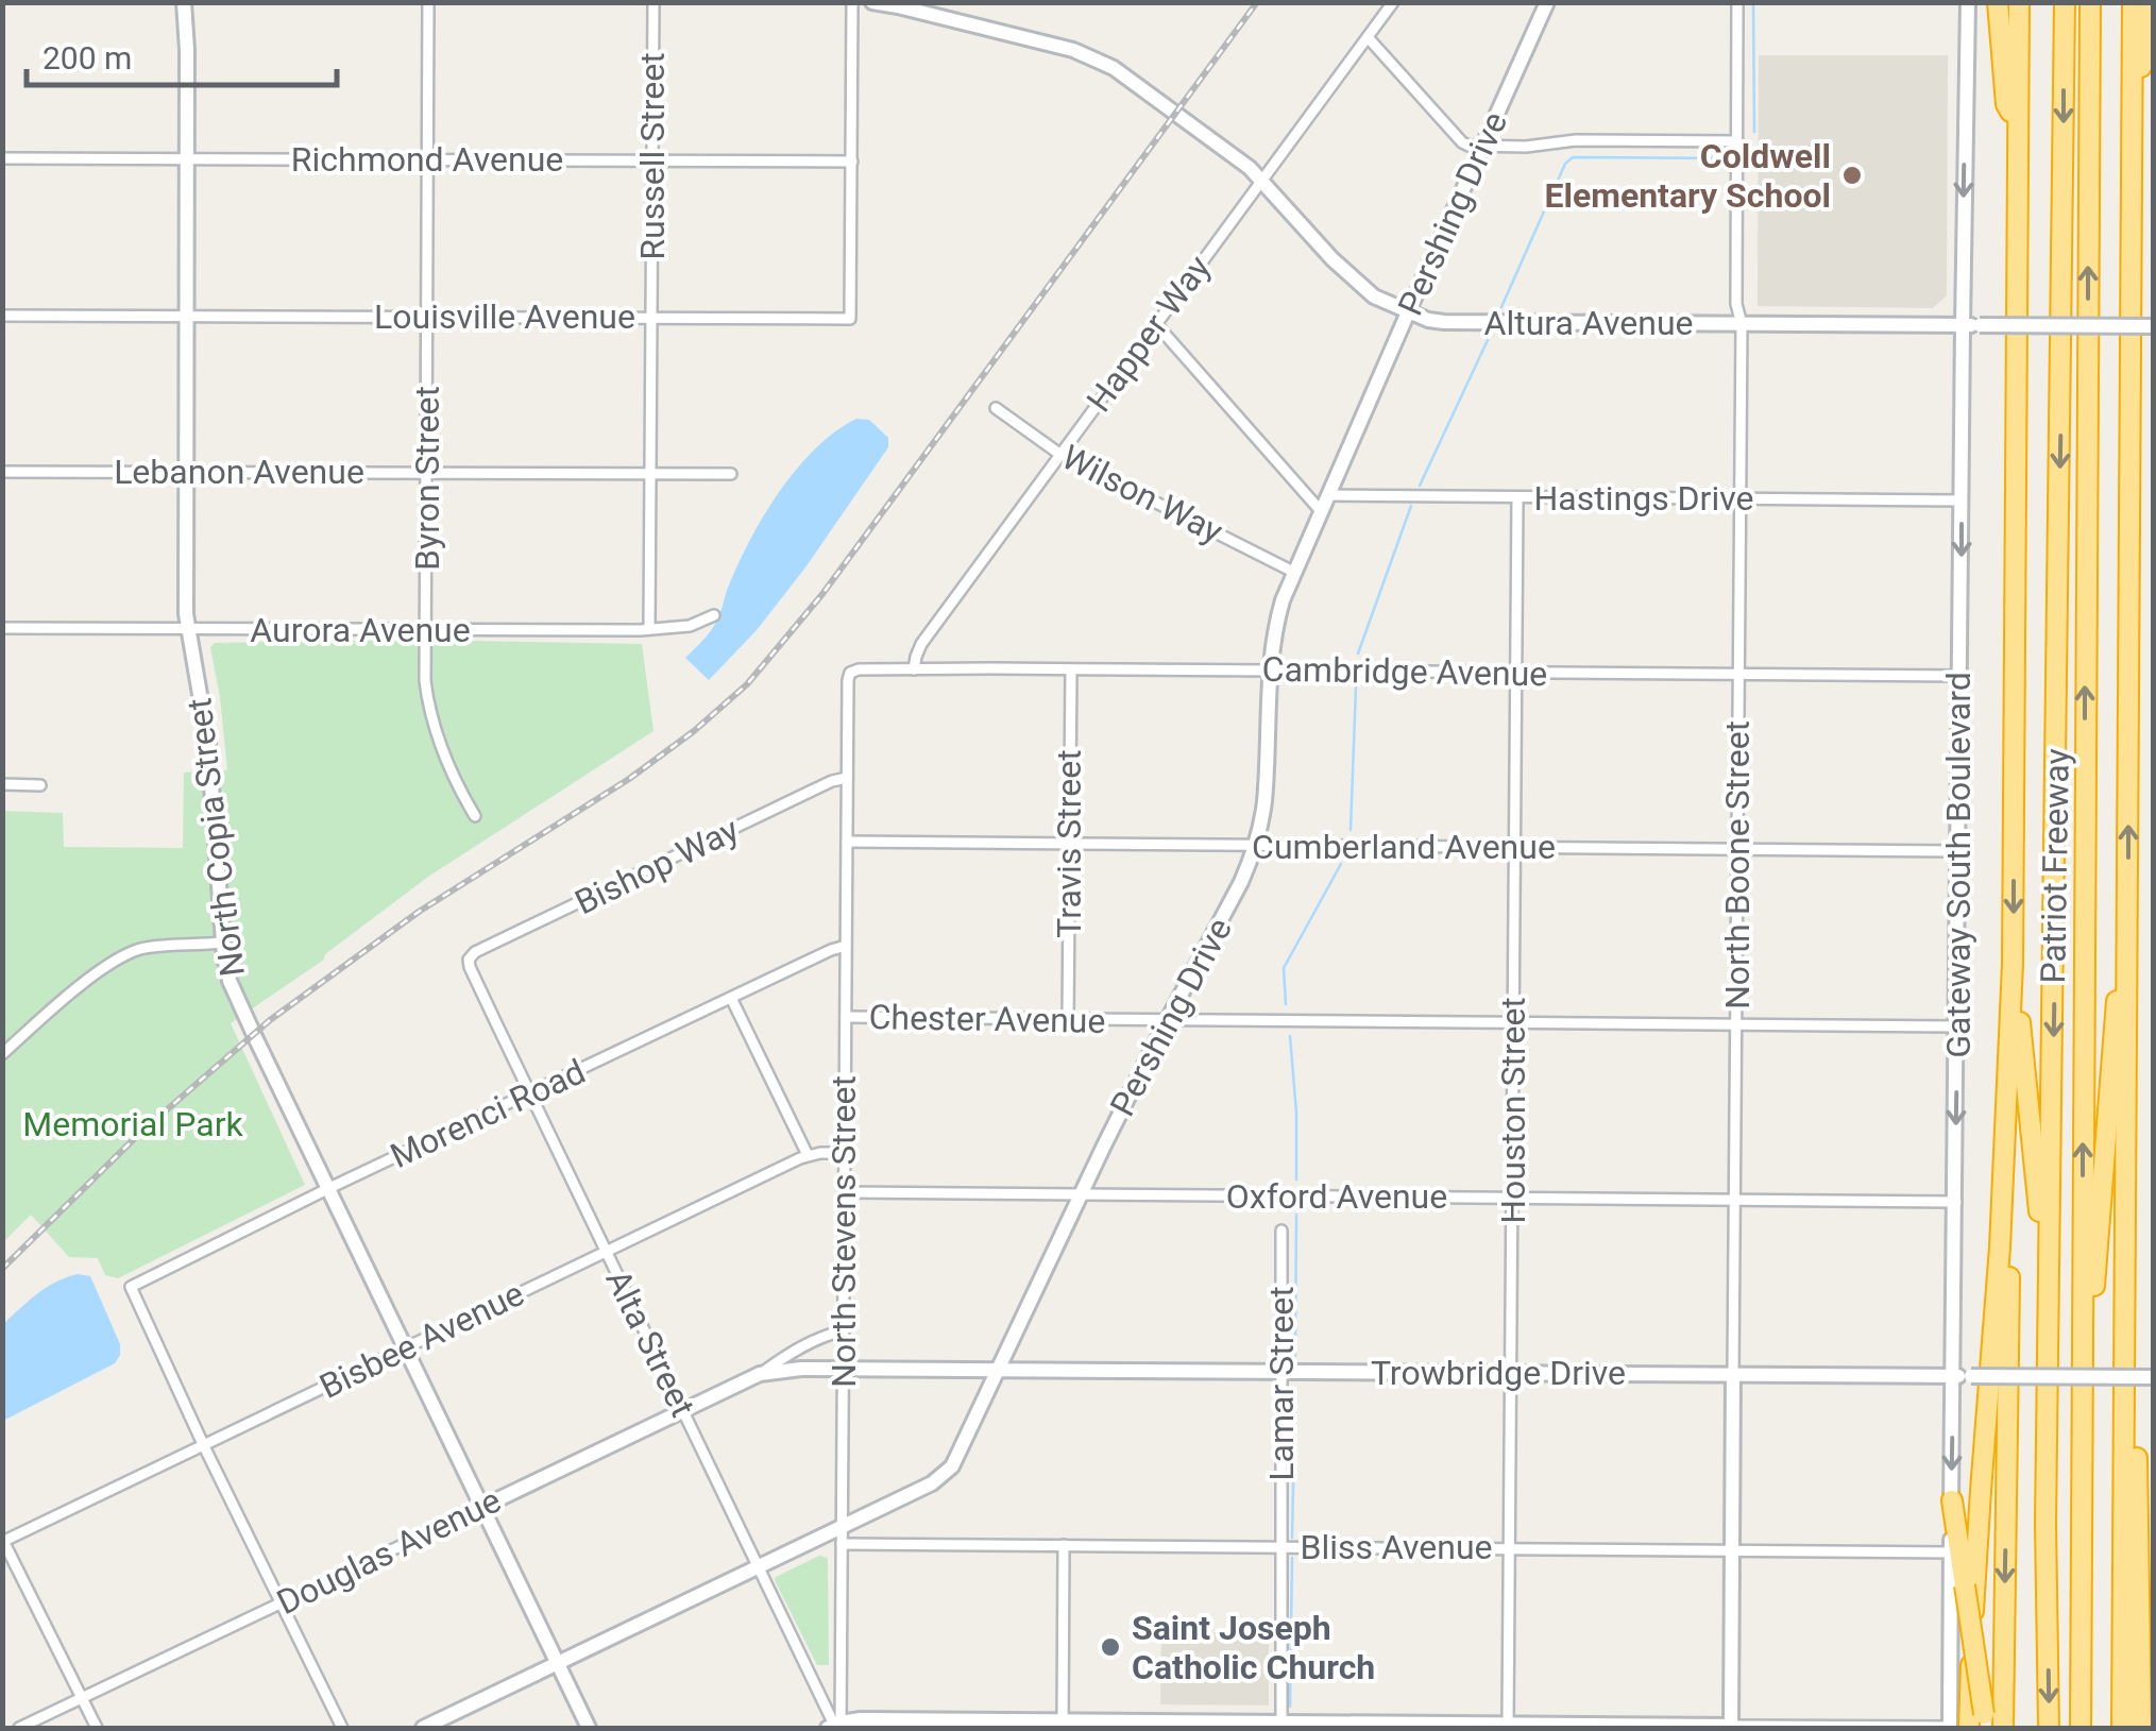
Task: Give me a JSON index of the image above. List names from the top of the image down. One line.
{"streets":{"highway":["Patriot Freeway"],"main road":["Pershing Drive","Altura Avenue","North Copia Street","North Boone Street","Gateway South Boulevard","Trowbridge Drive","Douglas Avenue"],"street":["Russell Street","Richmond Avenue","Louisville Avenue","Happer Way","Lebanon Avenue","Byron Street","Wilson Way","Hastings Drive","Aurora Avenue","Cambridge Avenue","Travis Street","Cumberland Avenue","Bishop Way","Chester Avenue","Houston Street","Morenci Road","Oxford Avenue","North Stevens Street","Bisbee Avenue","Alta Street","Lamar Street","Bliss Avenue"]},"crossings":[["Russell Street","Richmond Avenue"],["Russell Street","Louisville Avenue"],["Russell Street","Lebanon Avenue"],["Russell Street","Aurora Avenue"],["Richmond Avenue","Louisville Avenue"],["Richmond Avenue","Byron Street"],["Richmond Avenue","North Copia Street"],["Pershing Drive","Altura Avenue"],["Pershing Drive","Wilson Way"],["Pershing Drive","Hastings Drive"],["Pershing Drive","Cambridge Avenue"],["Pershing Drive","North Copia Street"],["Pershing Drive","Cumberland Avenue"],["Pershing Drive","Chester Avenue"],["Pershing Drive","Oxford Avenue"],["Pershing Drive","North Stevens Street"],["Pershing Drive","Alta Street"],["Pershing Drive","Trowbridge Drive"],["Louisville Avenue","Byron Street"],["Louisville Avenue","North Copia Street"],["Altura Avenue","Happer Way"],["Altura Avenue","North Boone Street"],["Altura Avenue","Gateway South Boulevard"],["Happer Way","Wilson Way"],["Happer Way","Cambridge Avenue"],["Lebanon Avenue","Byron Street"],["Lebanon Avenue","North Copia Street"],["Byron Street","Aurora Avenue"],["Hastings Drive","North Boone Street"],["Hastings Drive","Gateway South Boulevard"],["Hastings Drive","Houston Street"],["Aurora Avenue","North Copia Street"],["Cambridge Avenue","Travis Street"],["Cambridge Avenue","North Boone Street"],["Cambridge Avenue","Gateway South Boulevard"],["Cambridge Avenue","Houston Street"],["Cambridge Avenue","North Stevens Street"],["North Copia Street","Morenci Road"],["North Copia Street","Bisbee Avenue"],["North Copia Street","Douglas Avenue"],["Travis Street","Cumberland Avenue"],["Travis Street","Chester Avenue"],["Cumberland Avenue","North Boone Street"],["Cumberland Avenue","Gateway South Boulevard"],["Cumberland Avenue","Houston Street"],["Cumberland Avenue","North Stevens Street"],["North Boone Street","Chester Avenue"],["North Boone Street","Oxford Avenue"],["North Boone Street","Trowbridge Drive"],["North Boone Street","Bliss Avenue"],["Gateway South Boulevard","Chester Avenue"],["Gateway South Boulevard","Oxford Avenue"],["Gateway South Boulevard","Trowbridge Drive"],["Gateway South Boulevard","Bliss Avenue"],["Bishop Way","North Stevens Street"],["Bishop Way","Alta Street"],["Chester Avenue","Houston Street"],["Chester Avenue","North Stevens Street"],["Houston Street","Oxford Avenue"],["Houston Street","Trowbridge Drive"],["Houston Street","Bliss Avenue"],["Morenci Road","North Stevens Street"],["Morenci Road","Bisbee Avenue"],["Morenci Road","Alta Street"],["Oxford Avenue","North Stevens Street"],["North Stevens Street","Bisbee Avenue"],["North Stevens Street","Alta Street"],["North Stevens Street","Trowbridge Drive"],["North Stevens Street","Bliss Avenue"],["North Stevens Street","Douglas Avenue"],["Bisbee Avenue","Alta Street"],["Alta Street","Douglas Avenue"],["Trowbridge Drive","Lamar Street"],["Trowbridge Drive","Douglas Avenue"],["Lamar Street","Bliss Avenue"]],"one_way":["Gateway South Boulevard"],"parks":["Memorial Park"],"places":["Coldwell Elementary School","Saint Joseph Catholic Church"],"scale_bar":"200 m"}
